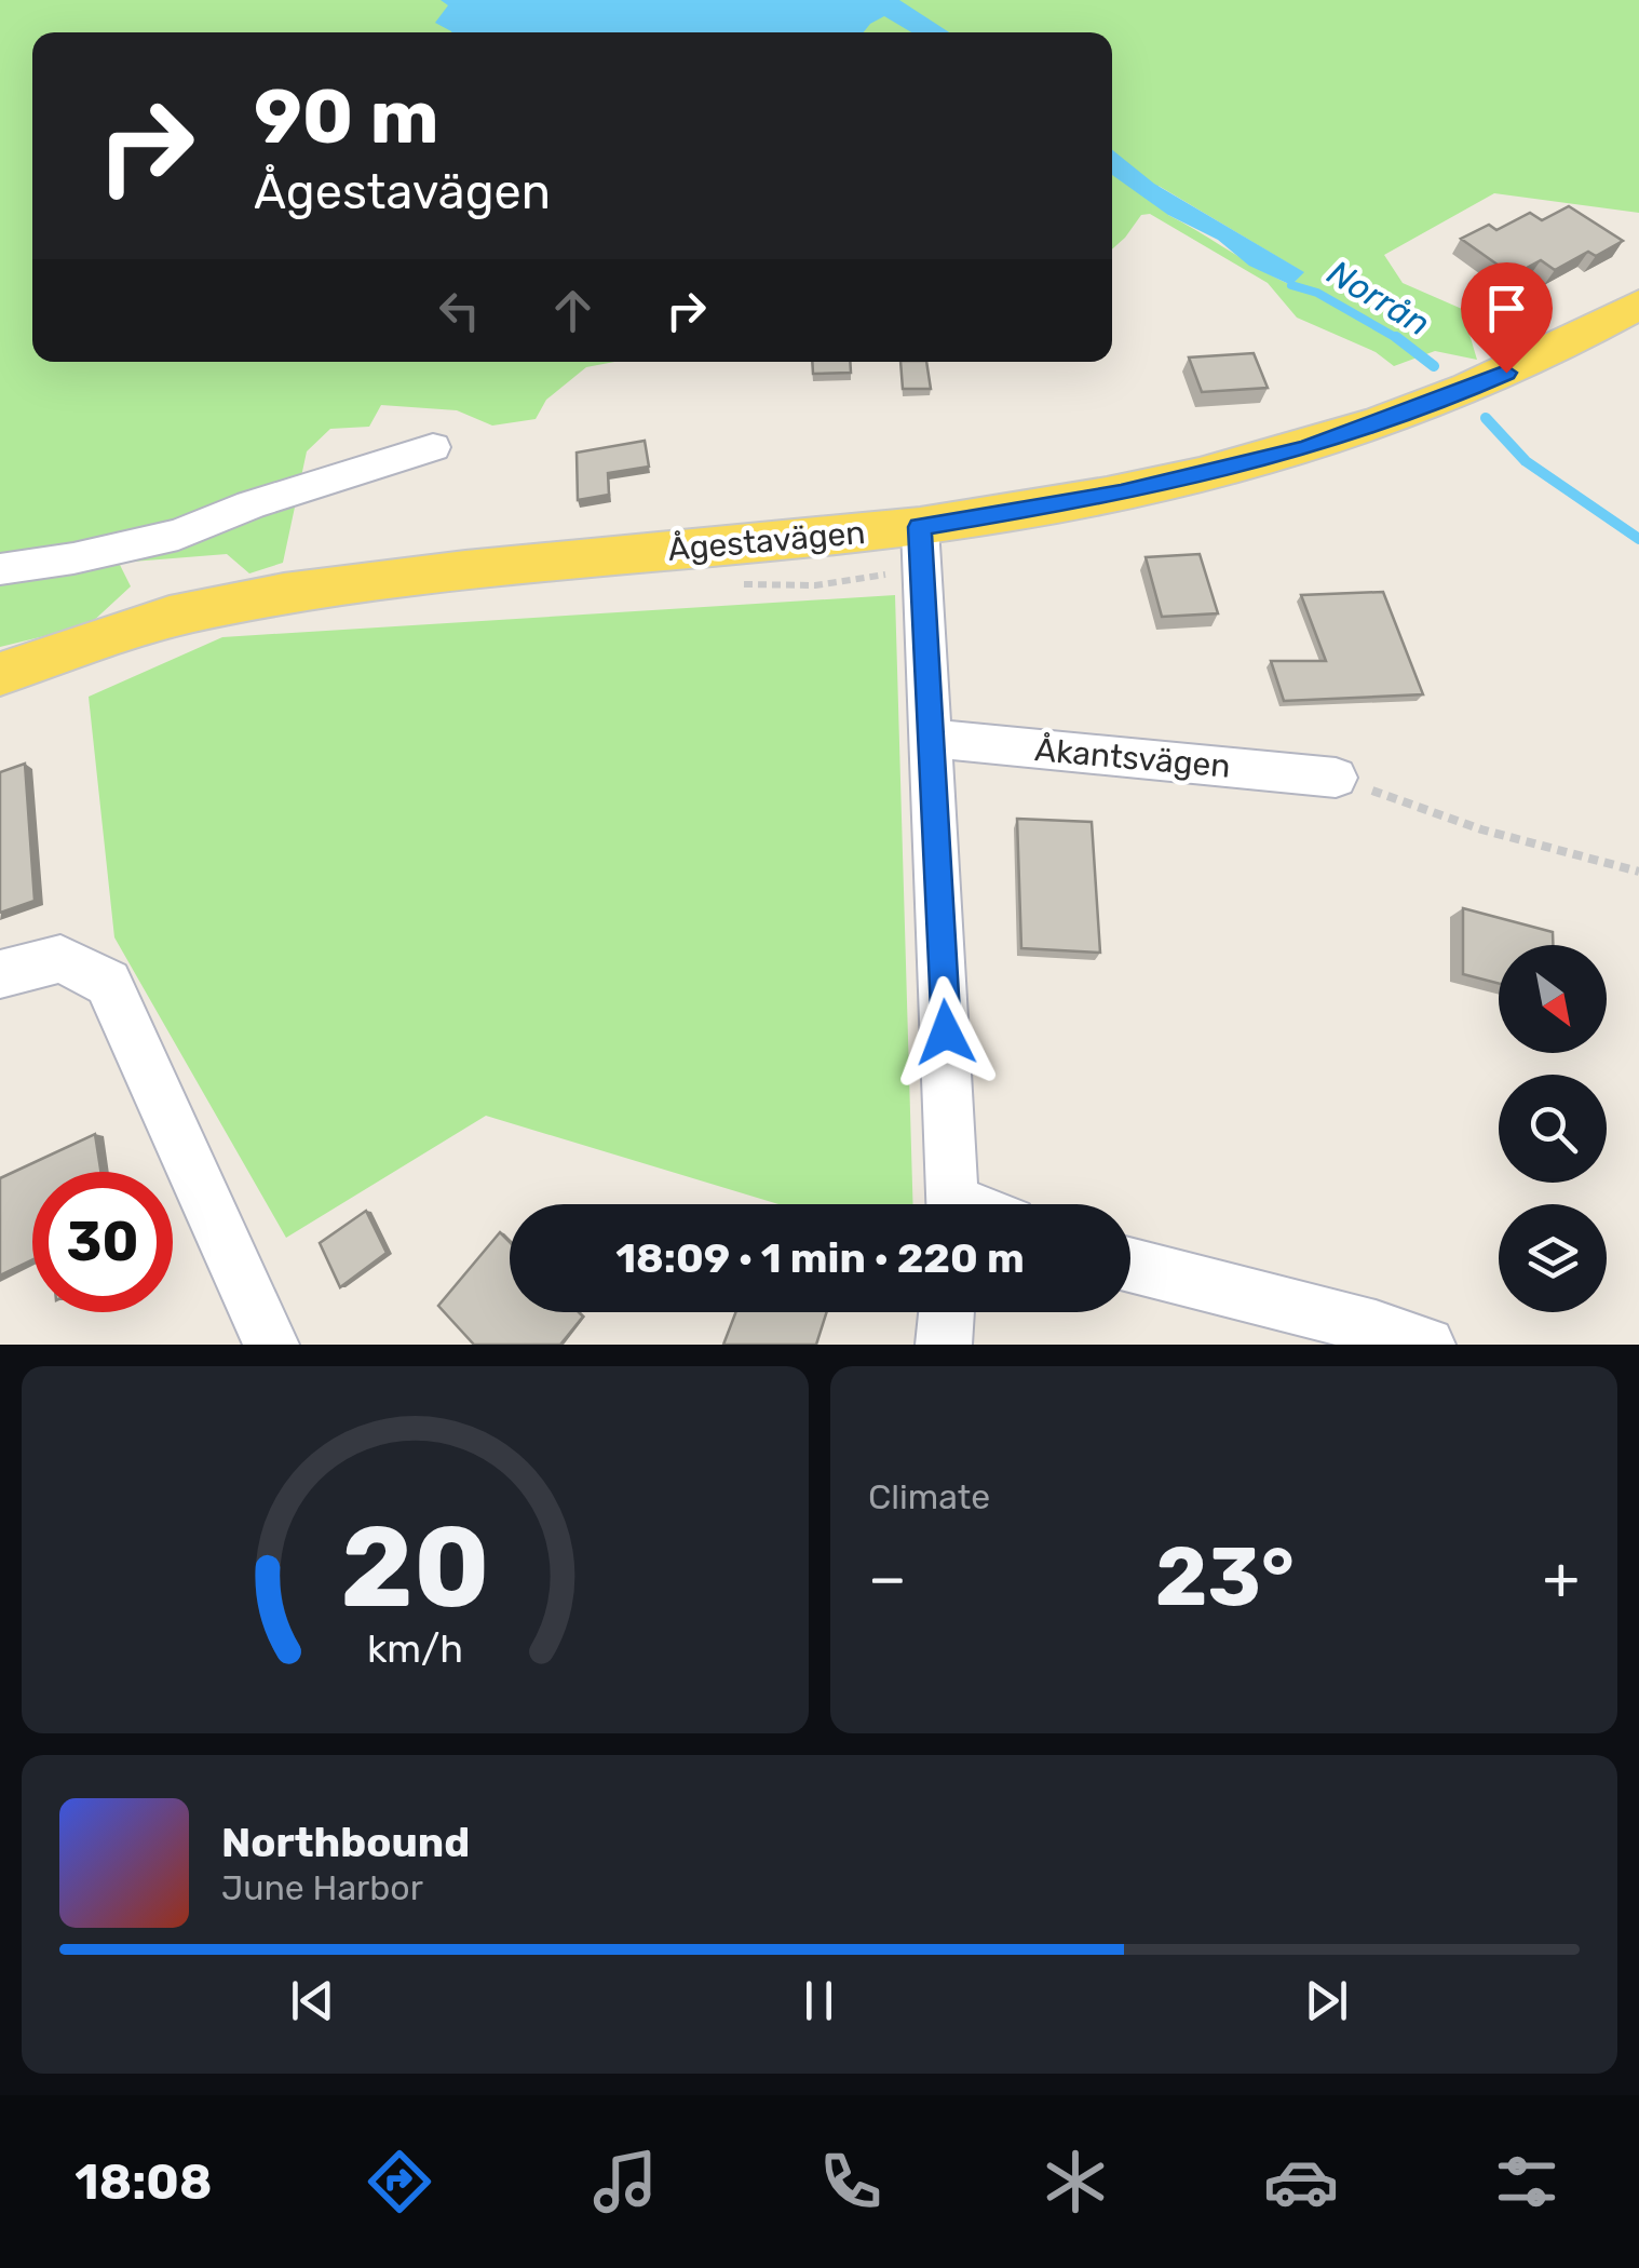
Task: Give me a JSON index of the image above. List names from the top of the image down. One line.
{"streets":{"main road":["Ågestavägen"],"street":["Åkantsvägen"]},"water":["Norrån"],"north":"bottom right","page":{"turn":["90 m","Ågestavägen"],"limit":"30","trip":"18:09 · 1 min · 220 m","tile":"Climate","heat":["−","23°","+"],"song":["Northbound","June Harbor"],"tabs":"18:08","gauge":["20","km/h"]}}
